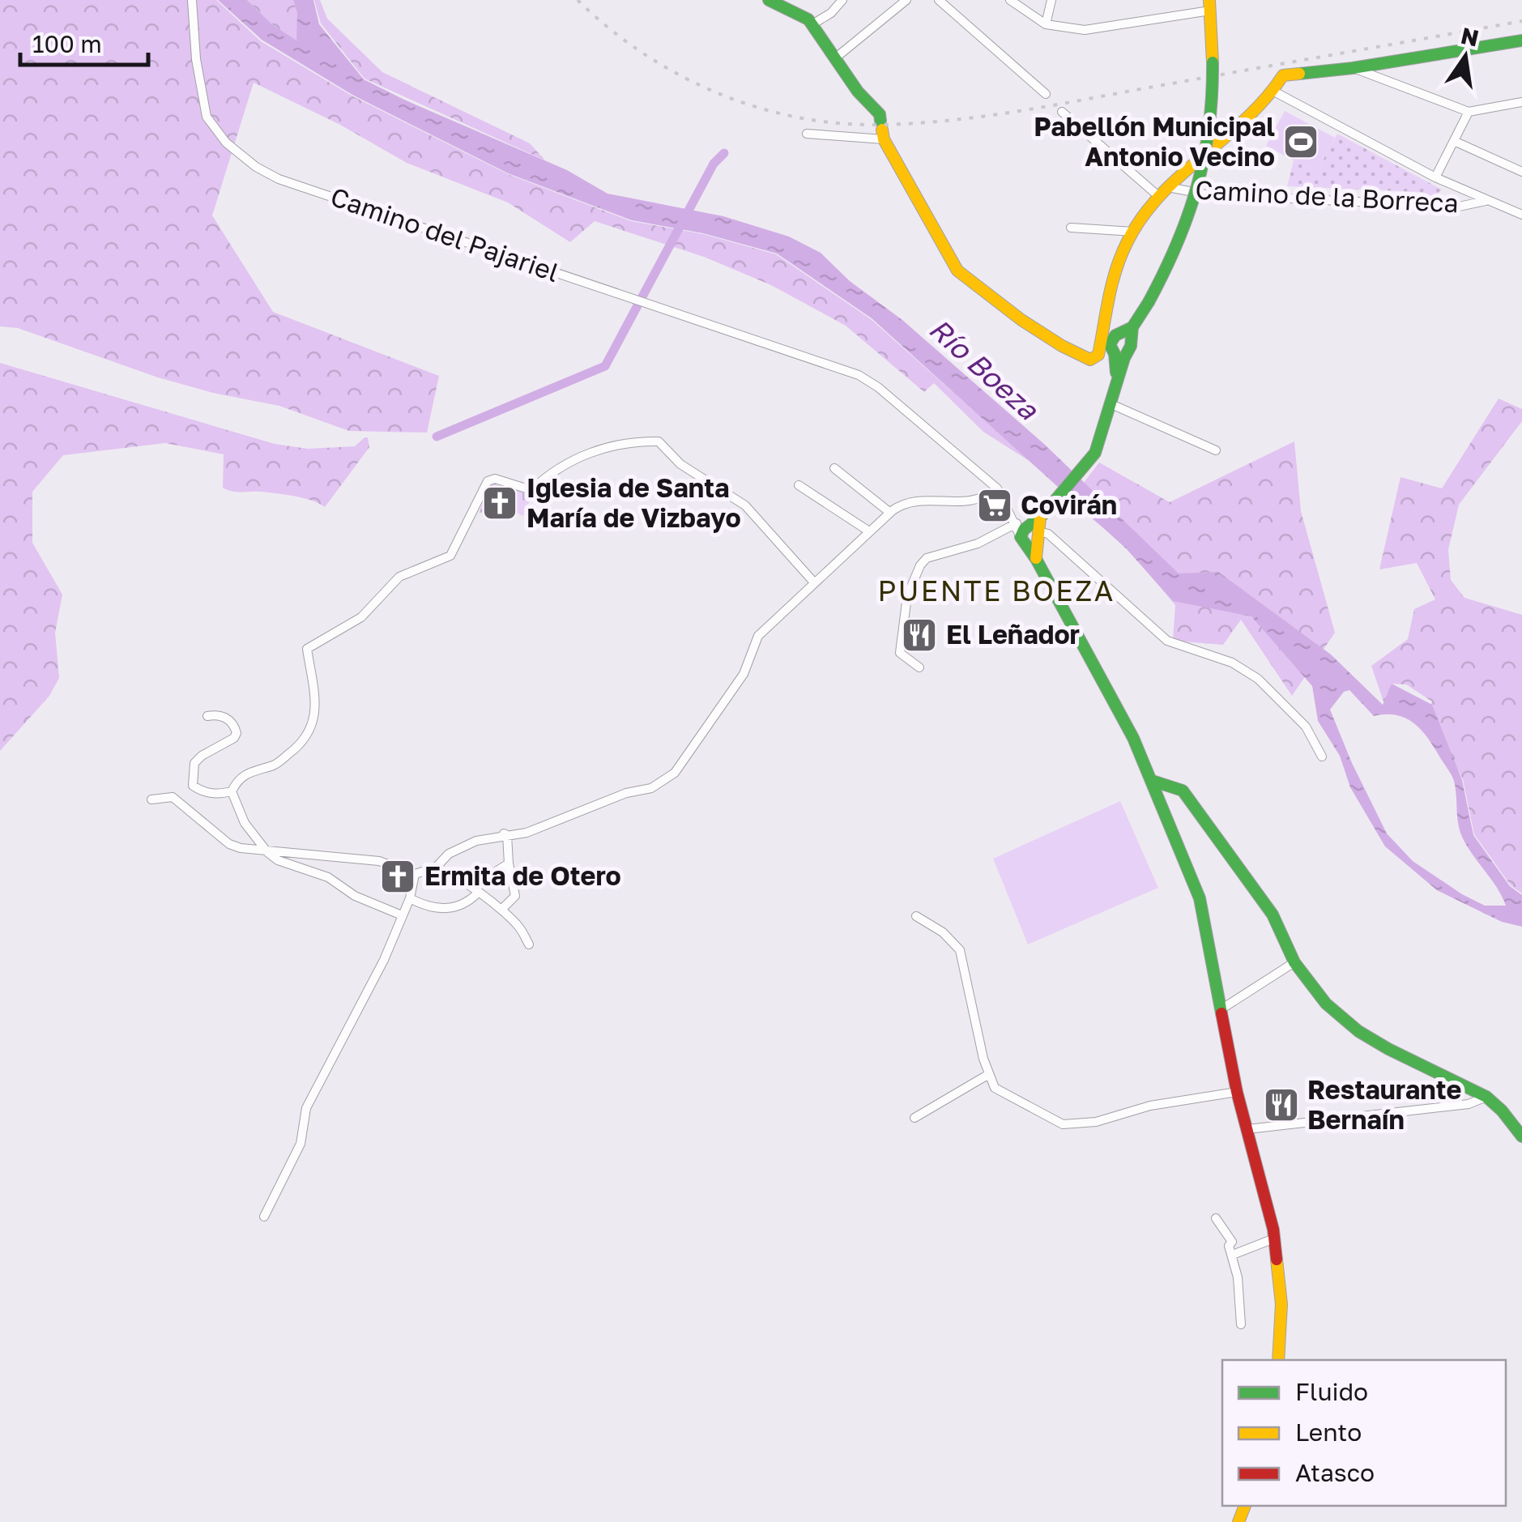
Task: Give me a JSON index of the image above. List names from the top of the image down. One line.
{"streets":{"street":["Camino de la Borreca","Camino del Pajariel"]},"districts":["PUENTE BOEZA"],"water":["Río Boeza"],"places":{"sports":["Pabellón Municipal Antonio Vecino"],"church":["Iglesia de Santa María de Vizbayo","Ermita de Otero"],"supermarket":["Covirán"],"restaurant":["El Leñador","Restaurante Bernaín"]},"legend":["Fluido","Lento","Atasco"],"scale_bar":"100 m","north":"top"}
